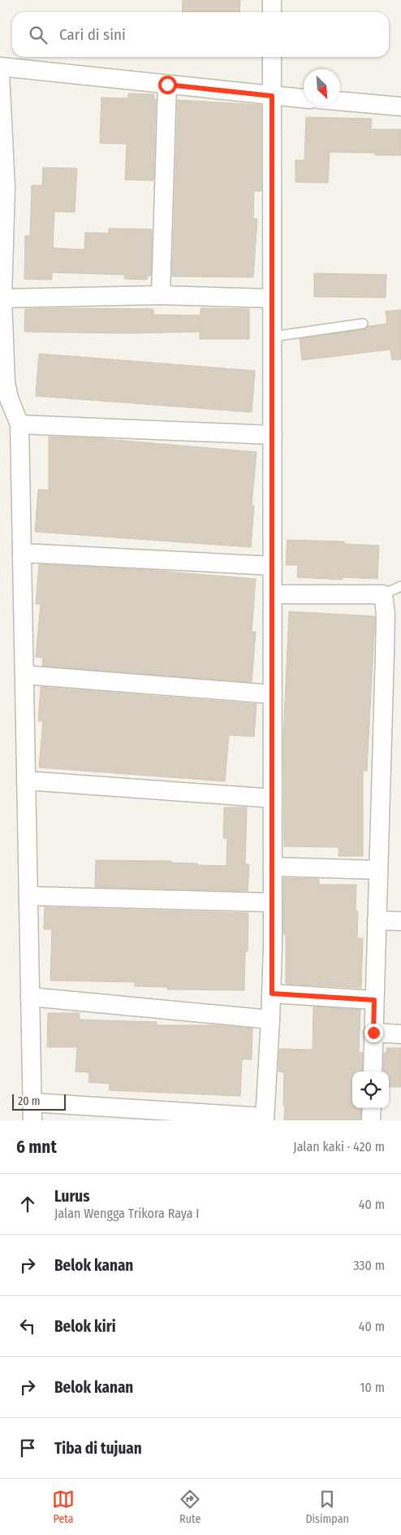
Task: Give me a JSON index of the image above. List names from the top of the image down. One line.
{"scale_bar":"20 m","north":"bottom right","page":{"search":"Cari di sini","scale":"20 m","heading":["6 mnt","Jalan kaki · 420 m"],"list":[["Lurus","Jalan Wengga Trikora Raya I","40 m"],["Belok kanan","330 m"],["Belok kiri","40 m"],["Belok kanan","10 m"],"Tiba di tujuan"],"nav":["Peta","Rute","Disimpan"]}}
